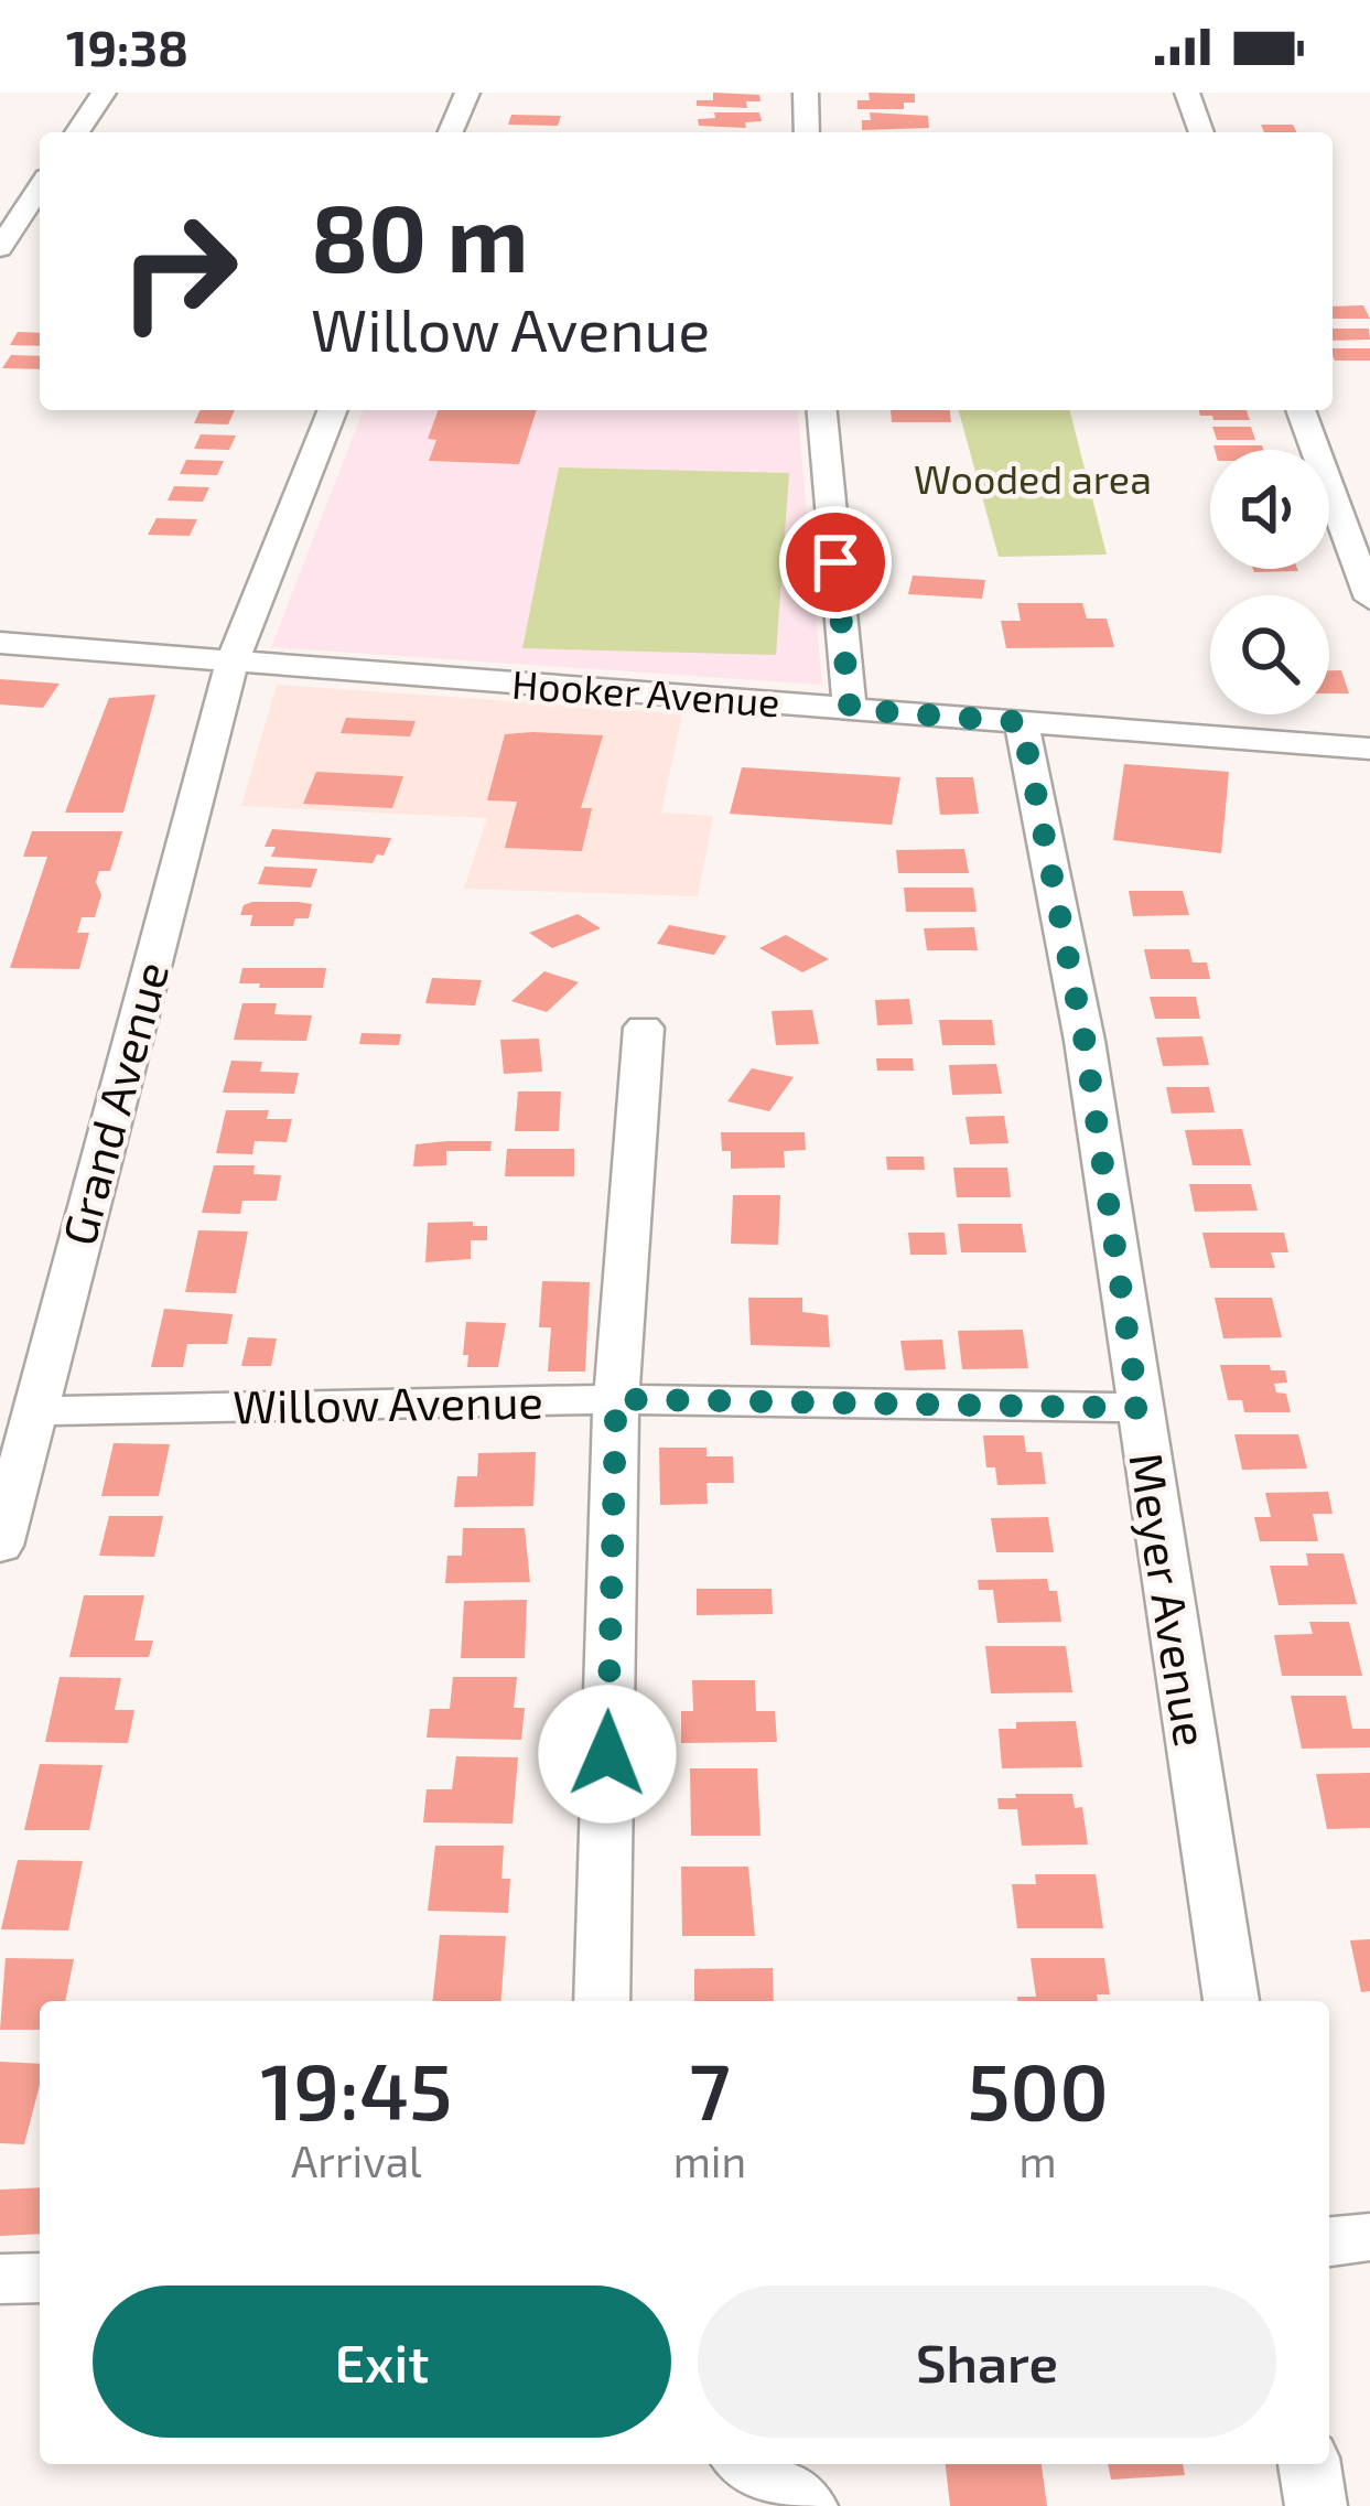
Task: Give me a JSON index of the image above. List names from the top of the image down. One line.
{"streets":{"street":["Hooker Avenue","Grand Avenue","Willow Avenue","Meyer Avenue"]},"crossings":[["Hooker Avenue","Grand Avenue"],["Hooker Avenue","Meyer Avenue"],["Grand Avenue","Willow Avenue"],["Willow Avenue","Meyer Avenue"]],"parks":["Wooded area"],"page":{"status":"19:38","turn":["80 m","Willow Avenue"],"eta":["19:45","Arrival","7","min","500","m"],"buttons":["Exit","Share"]}}
